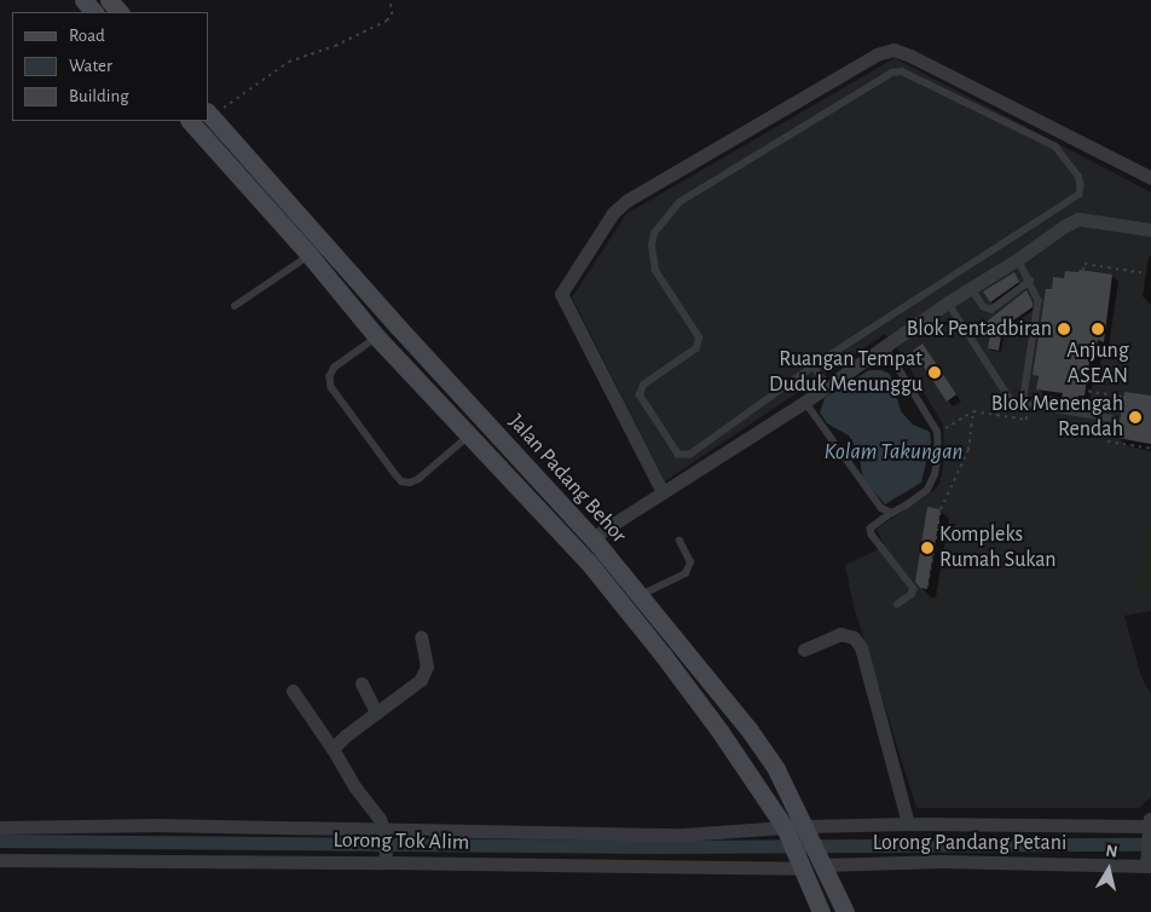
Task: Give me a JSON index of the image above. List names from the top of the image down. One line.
{"streets":{"main road":["Jalan Padang Behor"],"street":["Lorong Tok Alim","Lorong Pandang Petani"]},"crossings":[["Jalan Padang Behor","Lorong Tok Alim"],["Jalan Padang Behor","Lorong Pandang Petani"]],"water":["Kolam Takungan"],"places":["Blok Pentadbiran","Anjung ASEAN","Ruangan Tempat Duduk Menunggu","Blok Menengah Rendah","Kompleks Rumah Sukan"],"legend":["Road","Water","Building"],"north":"top"}
